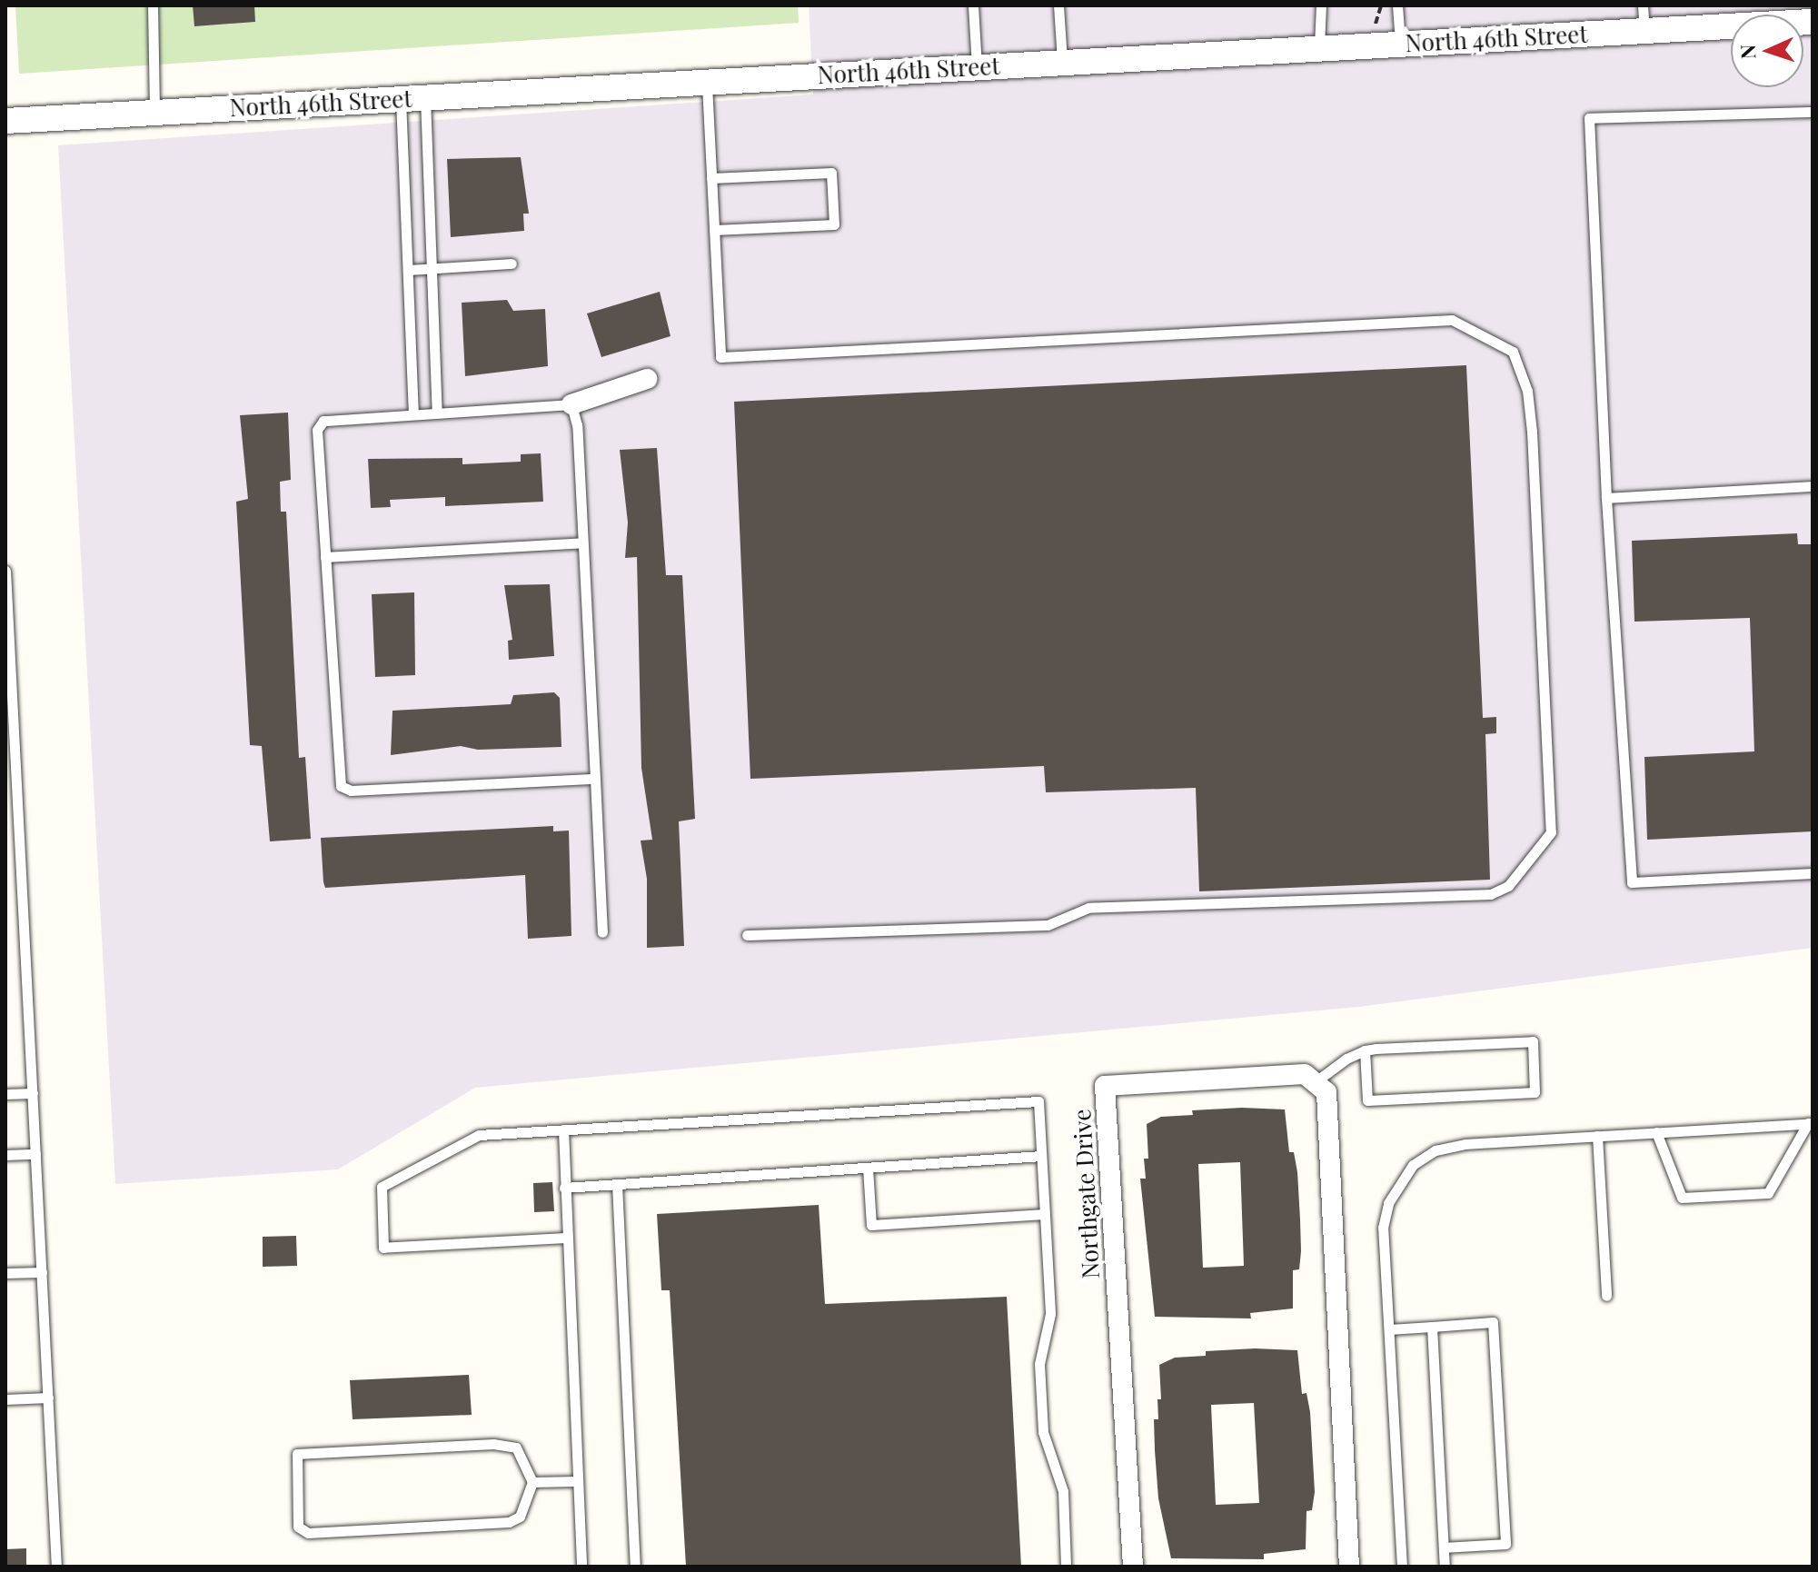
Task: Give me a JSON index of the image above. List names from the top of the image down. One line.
{"streets":{"street":["North 46th Street","Northgate Drive"]},"north":"left"}
